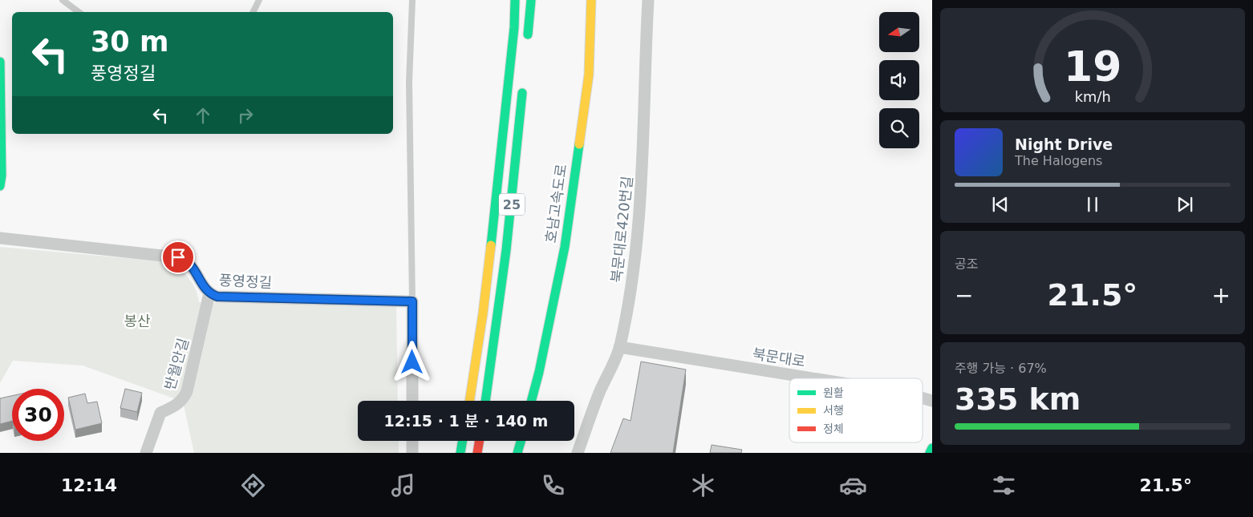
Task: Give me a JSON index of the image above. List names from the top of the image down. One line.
{"streets":{"main road":["호남고속도로","25"],"street":["북문대로420번길","풍영정길","북문대로","반월안길"]},"crossings":[["북문대로420번길","북문대로"],["풍영정길","반월안길"]],"parks":["봉산"],"legend":["원활","서행","정체"],"north":"left","page":{"turn":["30 m","풍영정길"],"song":["Night Drive","The Halogens"],"tile":["공조",["주행 가능 · 67%","335 km"]],"heat":["−","21.5°","+"],"limit":"30","trip":"12:15 · 1 분 · 140 m","tabs":["12:14","21.5°"],"gauge":["19","km/h"]}}
